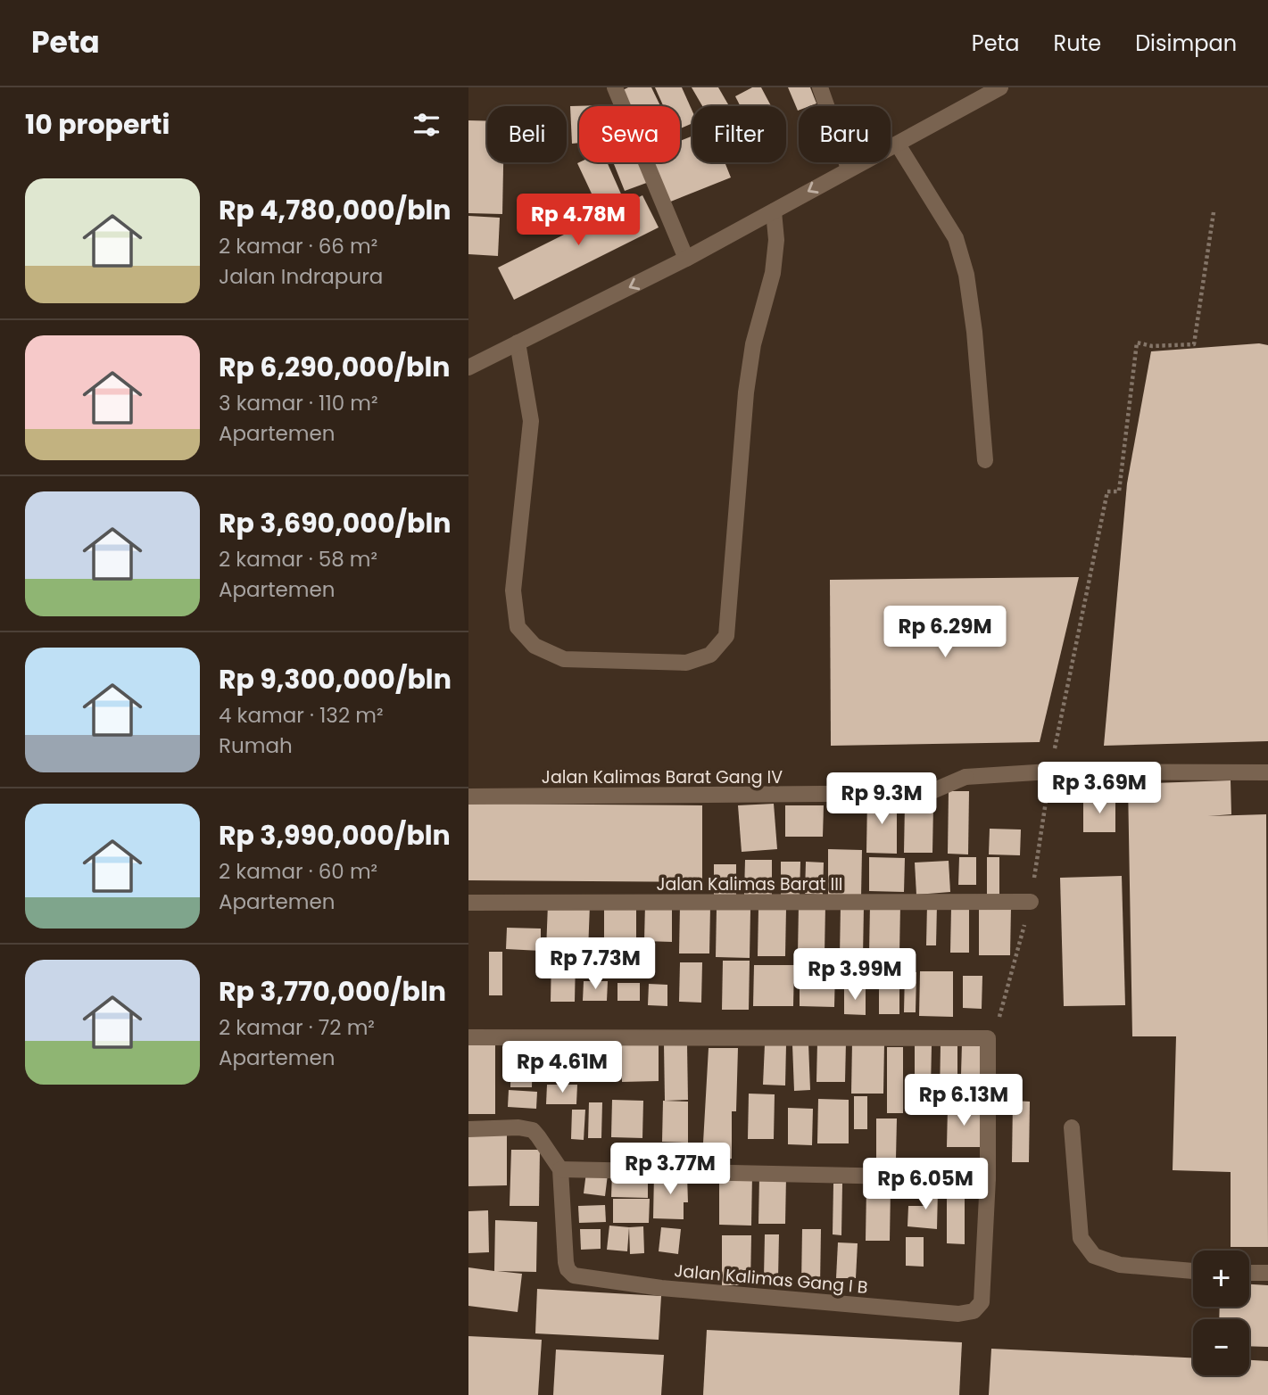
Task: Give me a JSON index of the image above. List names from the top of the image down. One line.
{"streets":{"street":["Jalan Kalimas Barat Gang IV","Jalan Kalimas Barat III","Jalan Kalimas Gang I B"]},"page":{"header":"Peta","nav":["Peta","Rute","Disimpan"],"heading":"10 properti","chip":["Beli","Sewa","Filter","Baru"],"list":[{"name":"Rp 4,780,000/bln","note":"2 kamar · 66 m² · Jalan Indrapura"},{"name":"Rp 6,290,000/bln","note":"3 kamar · 110 m² · Apartemen"},{"name":"Rp 3,690,000/bln","note":"2 kamar · 58 m² · Apartemen"},{"name":"Rp 9,300,000/bln","note":"4 kamar · 132 m² · Rumah"},{"name":"Rp 3,990,000/bln","note":"2 kamar · 60 m² · Apartemen"},{"name":"Rp 3,770,000/bln","note":"2 kamar · 72 m² · Apartemen"}],"price":["Rp 4.78M","Rp 6.29M","Rp 3.69M","Rp 9.3M","Rp 7.73M","Rp 3.99M","Rp 4.61M","Rp 6.13M","Rp 3.77M","Rp 6.05M"],"map_buttons":["+","−"]}}
